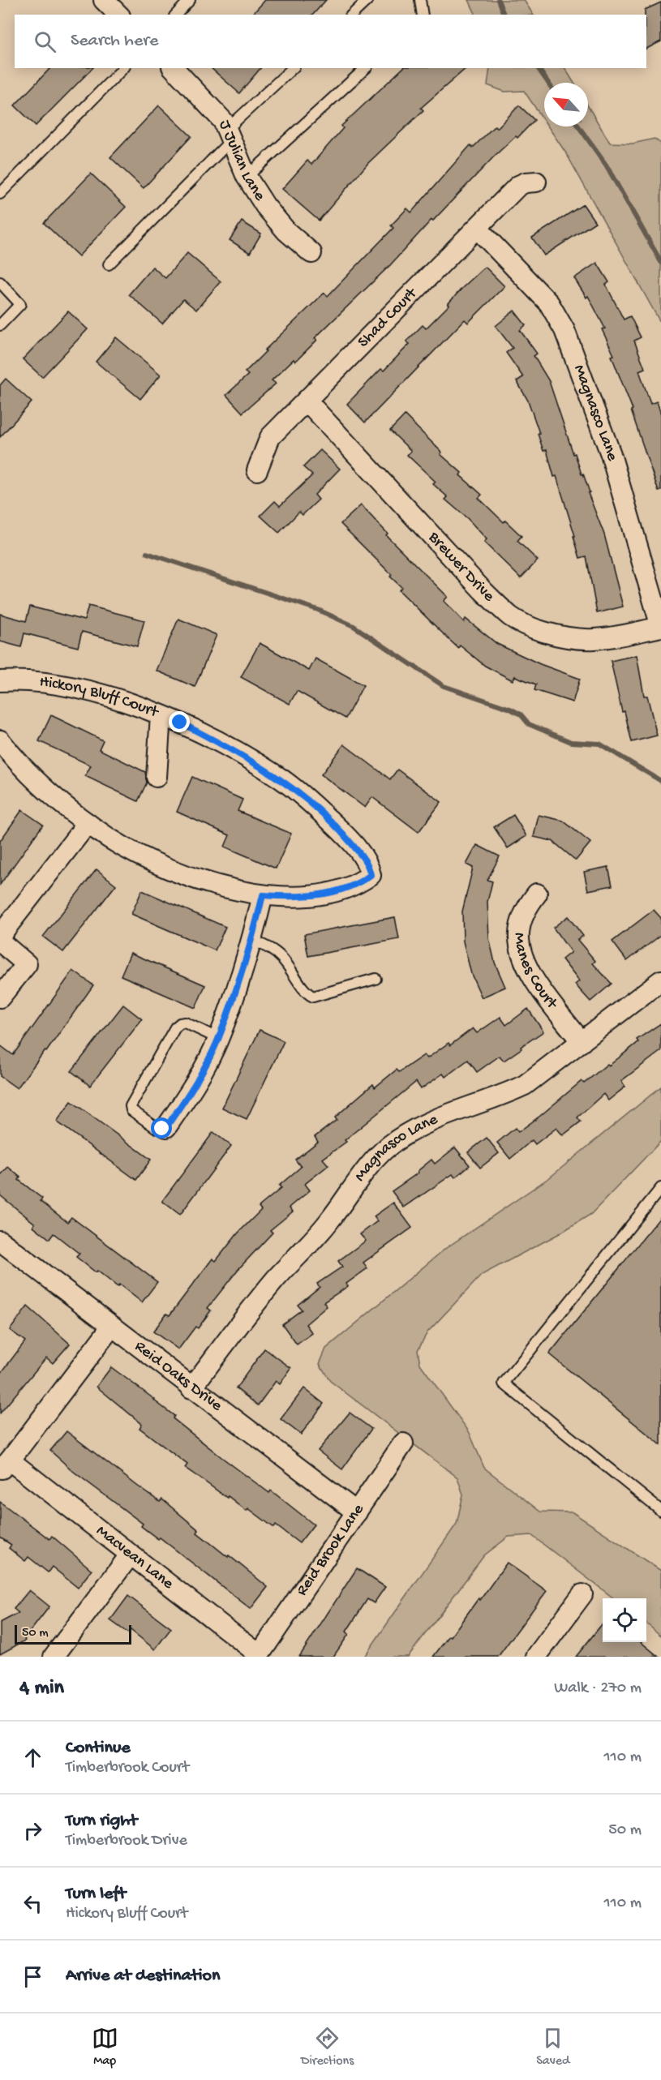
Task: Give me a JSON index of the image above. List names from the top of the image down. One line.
{"streets":{"street":["J Julian Lane","Shad Court","Magnasco Lane","Brewer Drive","Hickory Bluff Court","Manes Court","Reid Oaks Drive","Reid Brook Lane","Macvean Lane"]},"crossings":[["Shad Court","Magnasco Lane"],["Shad Court","Brewer Drive"],["Magnasco Lane","Brewer Drive"],["Magnasco Lane","Manes Court"],["Magnasco Lane","Reid Oaks Drive"],["Reid Oaks Drive","Reid Brook Lane"],["Reid Brook Lane","Macvean Lane"]],"scale_bar":"50 m","north":"top left","page":{"search":"Search here","scale":"50 m","heading":["4 min","Walk · 270 m"],"list":[["Continue","Timberbrook Court","110 m"],["Turn right","Timberbrook Drive","50 m"],["Turn left","Hickory Bluff Court","110 m"],"Arrive at destination"],"nav":["Map","Directions","Saved"]}}
